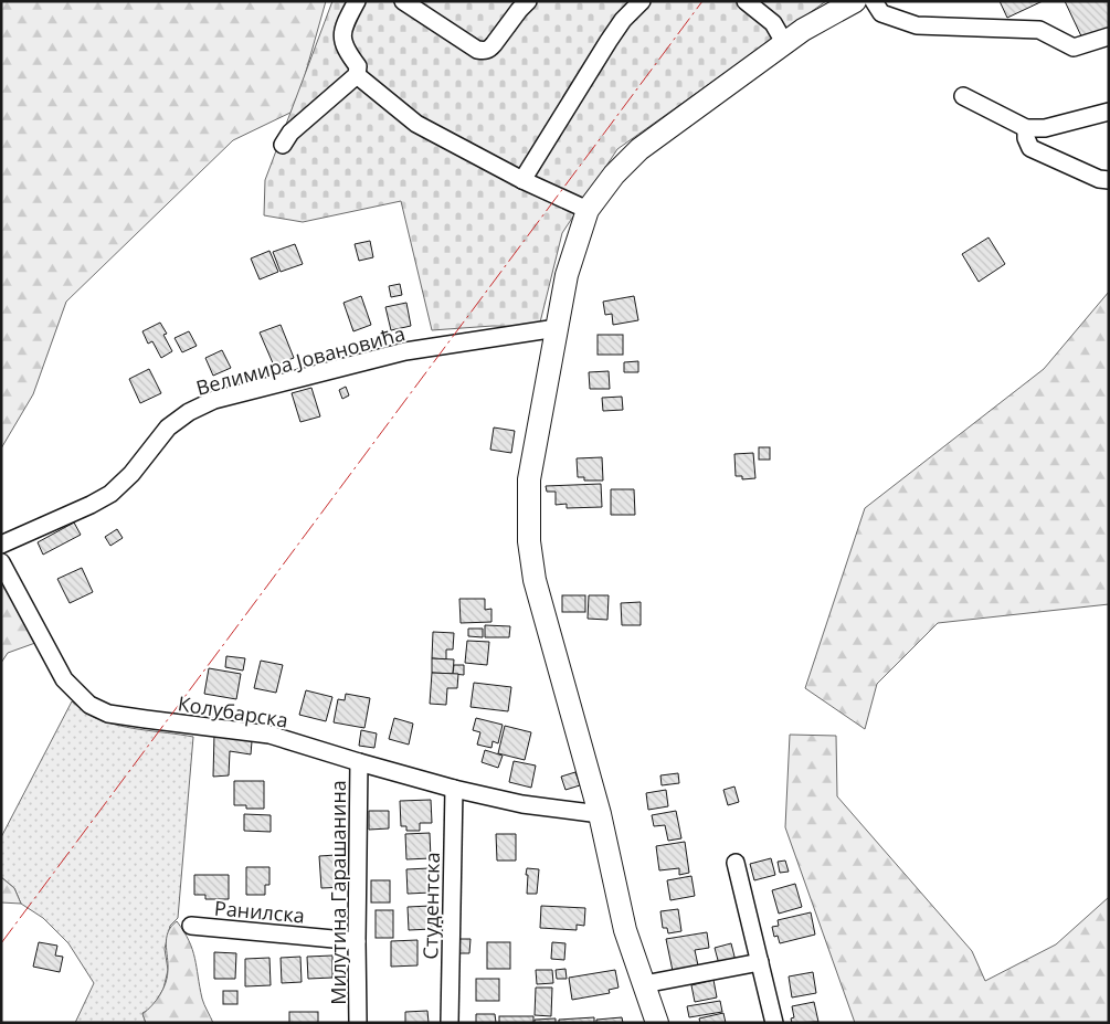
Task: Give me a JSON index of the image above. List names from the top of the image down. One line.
{"streets":{"street":["Велимира Јовановића","Колубарска","Милутина Гарашанина","Студентска","Ранилска"]},"crossings":[["Колубарска","Милутина Гарашанина"],["Колубарска","Студентска"],["Милутина Гарашанина","Ранилска"]]}
